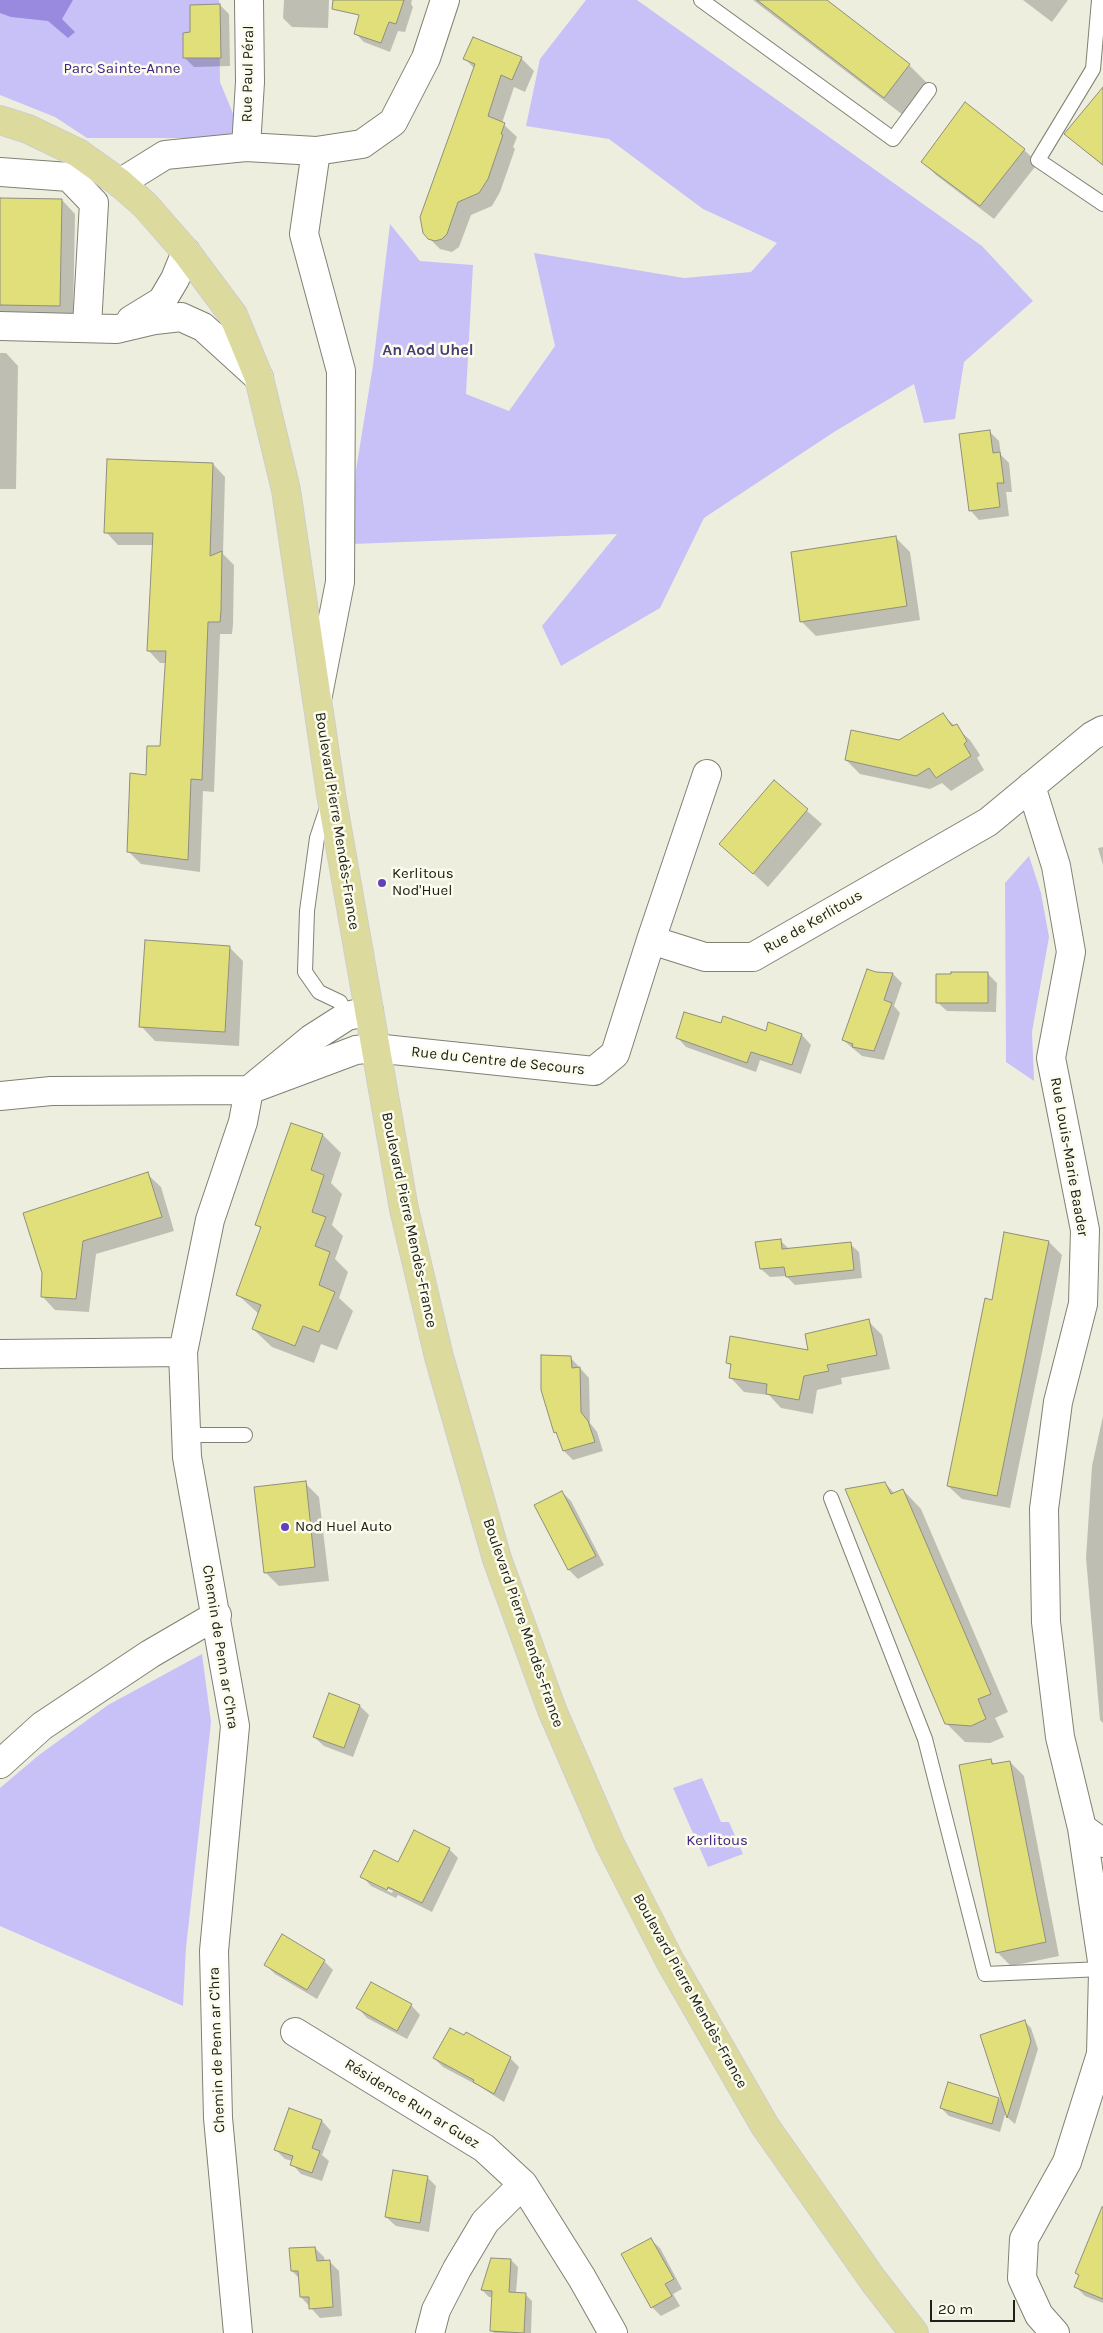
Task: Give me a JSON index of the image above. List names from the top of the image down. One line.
{"streets":{"main road":["Boulevard Pierre Mendès-France"],"street":["Rue Paul Péral","Rue de Kerlitous","Rue du Centre de Secours","Rue Louis-Marie Baader","Chemin de Penn ar C'hra","Résidence Run ar Guez"]},"crossings":[["Boulevard Pierre Mendès-France","Rue du Centre de Secours"],["Rue de Kerlitous","Rue du Centre de Secours"],["Rue de Kerlitous","Rue Louis-Marie Baader"]],"districts":["An Aod Uhel"],"parks":["Parc Sainte-Anne","Kerlitous"],"places":["Kerlitous Nod'Huel","Nod Huel Auto"],"scale_bar":"20 m"}
